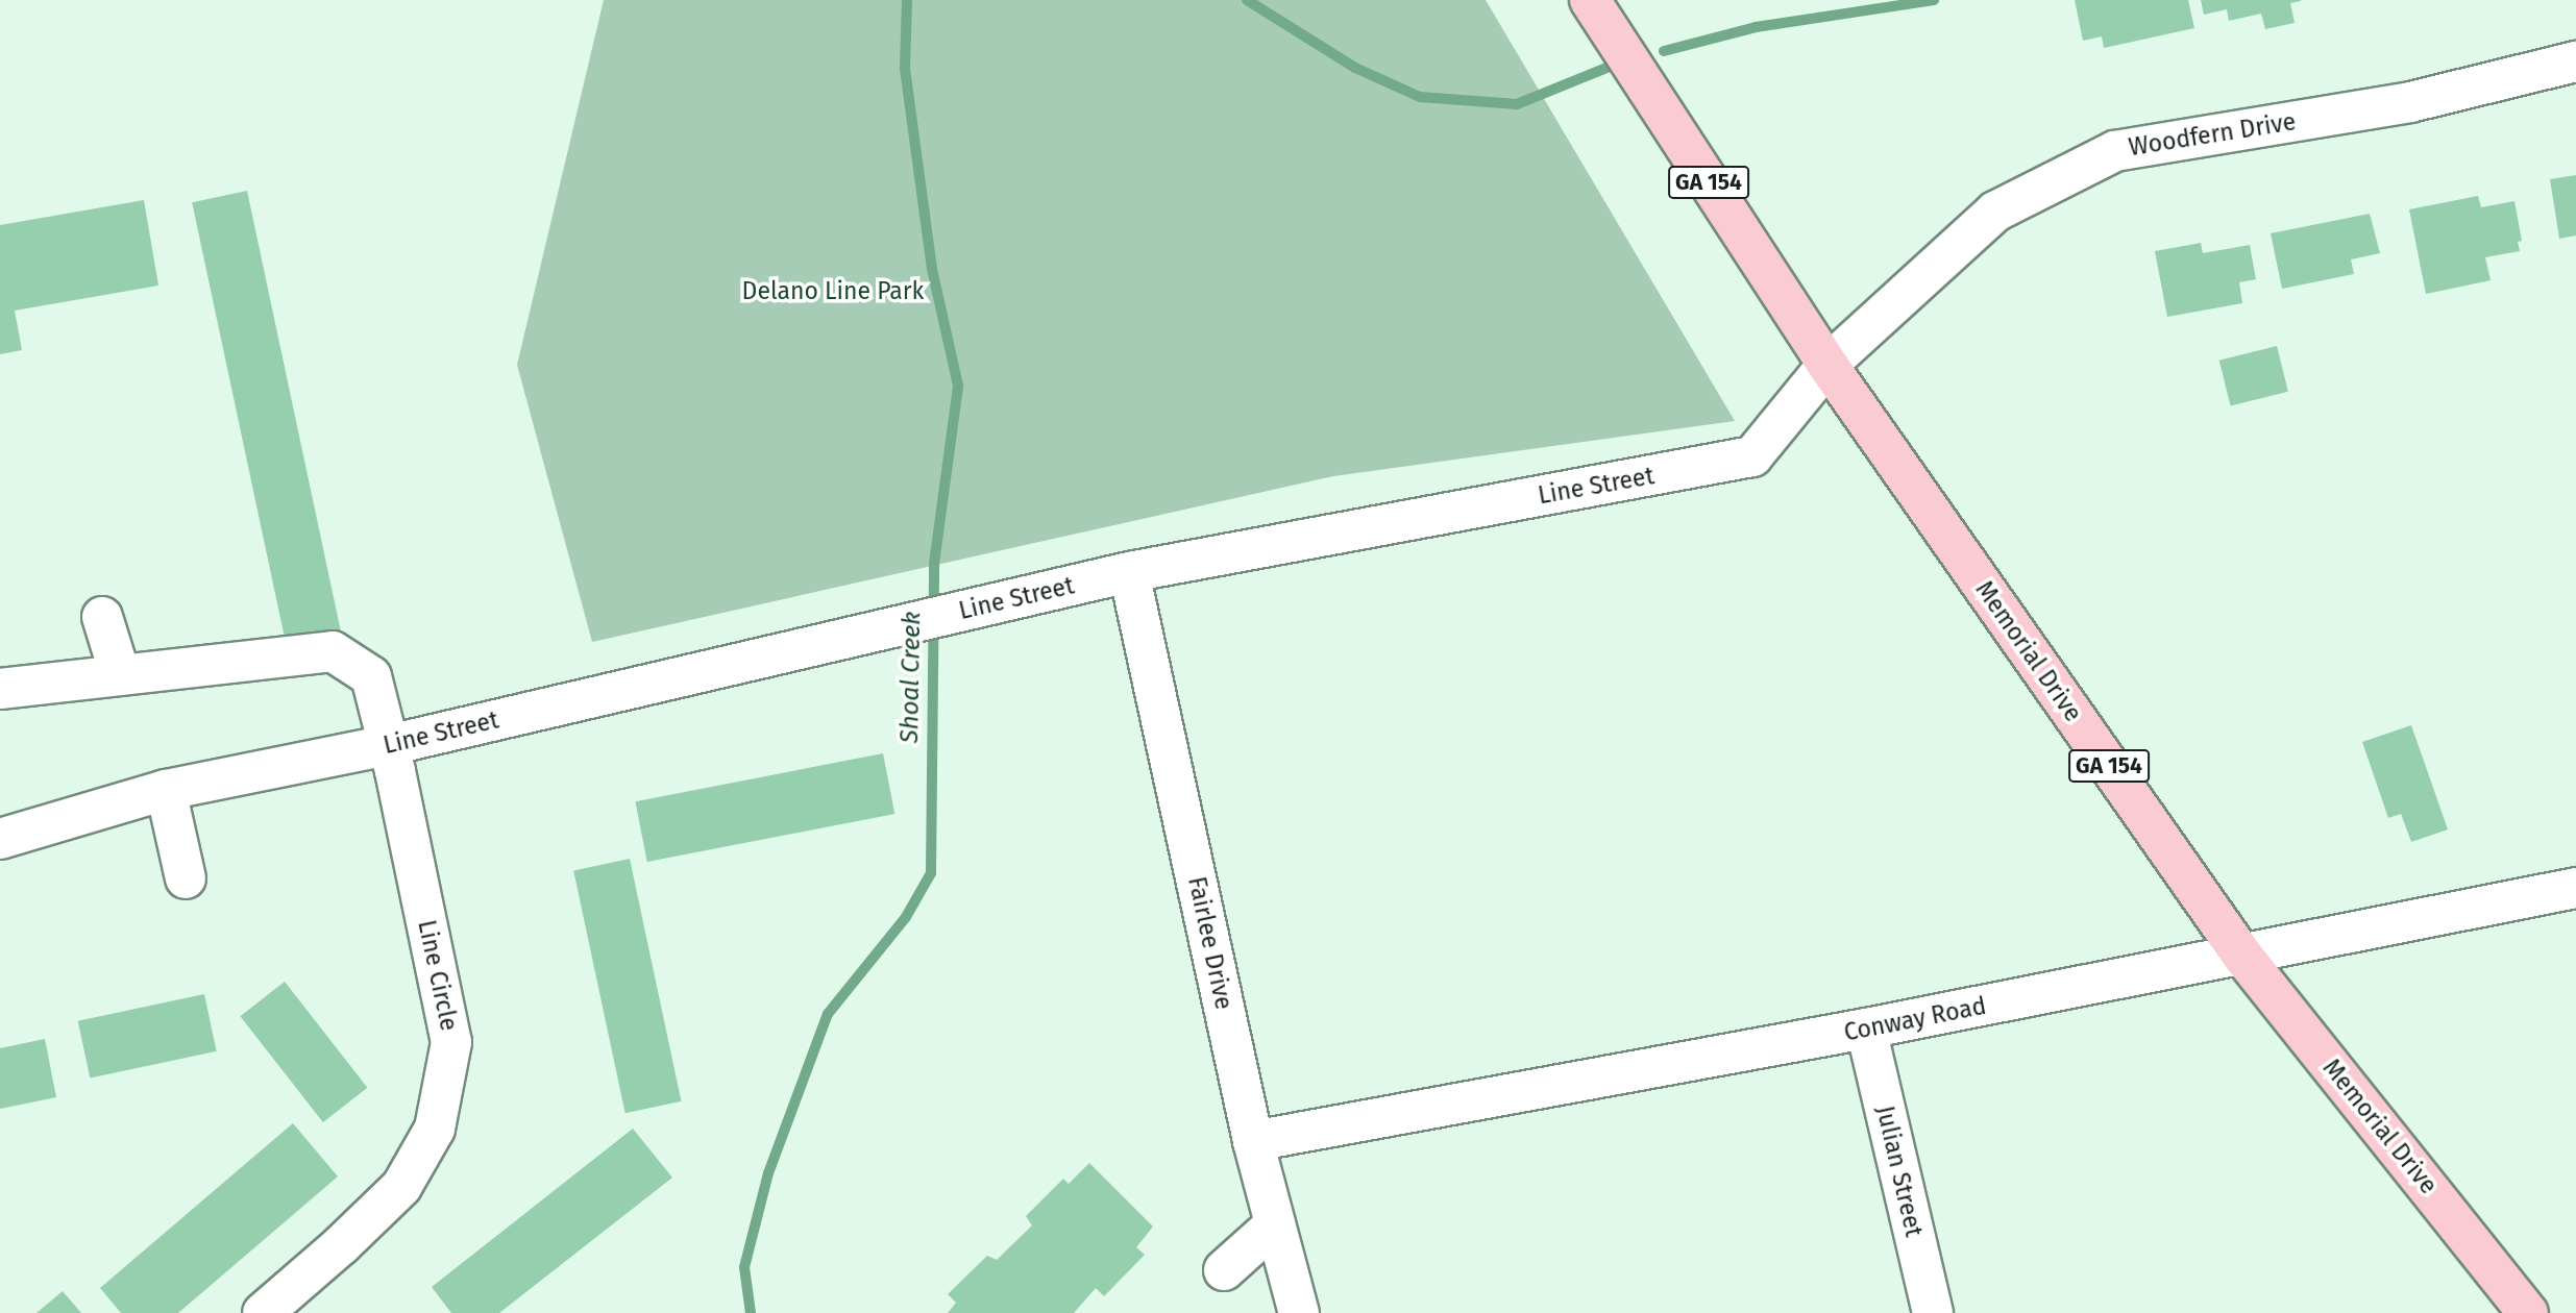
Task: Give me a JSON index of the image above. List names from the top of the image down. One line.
{"streets":{"main road":["GA 154","Memorial Drive"],"street":["Woodfern Drive","Line Street","Fairlee Drive","Line Circle","Conway Road","Julian Street"]},"crossings":[["Woodfern Drive","Line Street"],["Woodfern Drive","Memorial Drive"],["Line Street","Memorial Drive"],["Line Street","Fairlee Drive"],["Line Street","Line Circle"],["Memorial Drive","Conway Road"],["Fairlee Drive","Conway Road"],["Conway Road","Julian Street"]],"water":["Shoal Creek"],"parks":["Delano Line Park"]}
